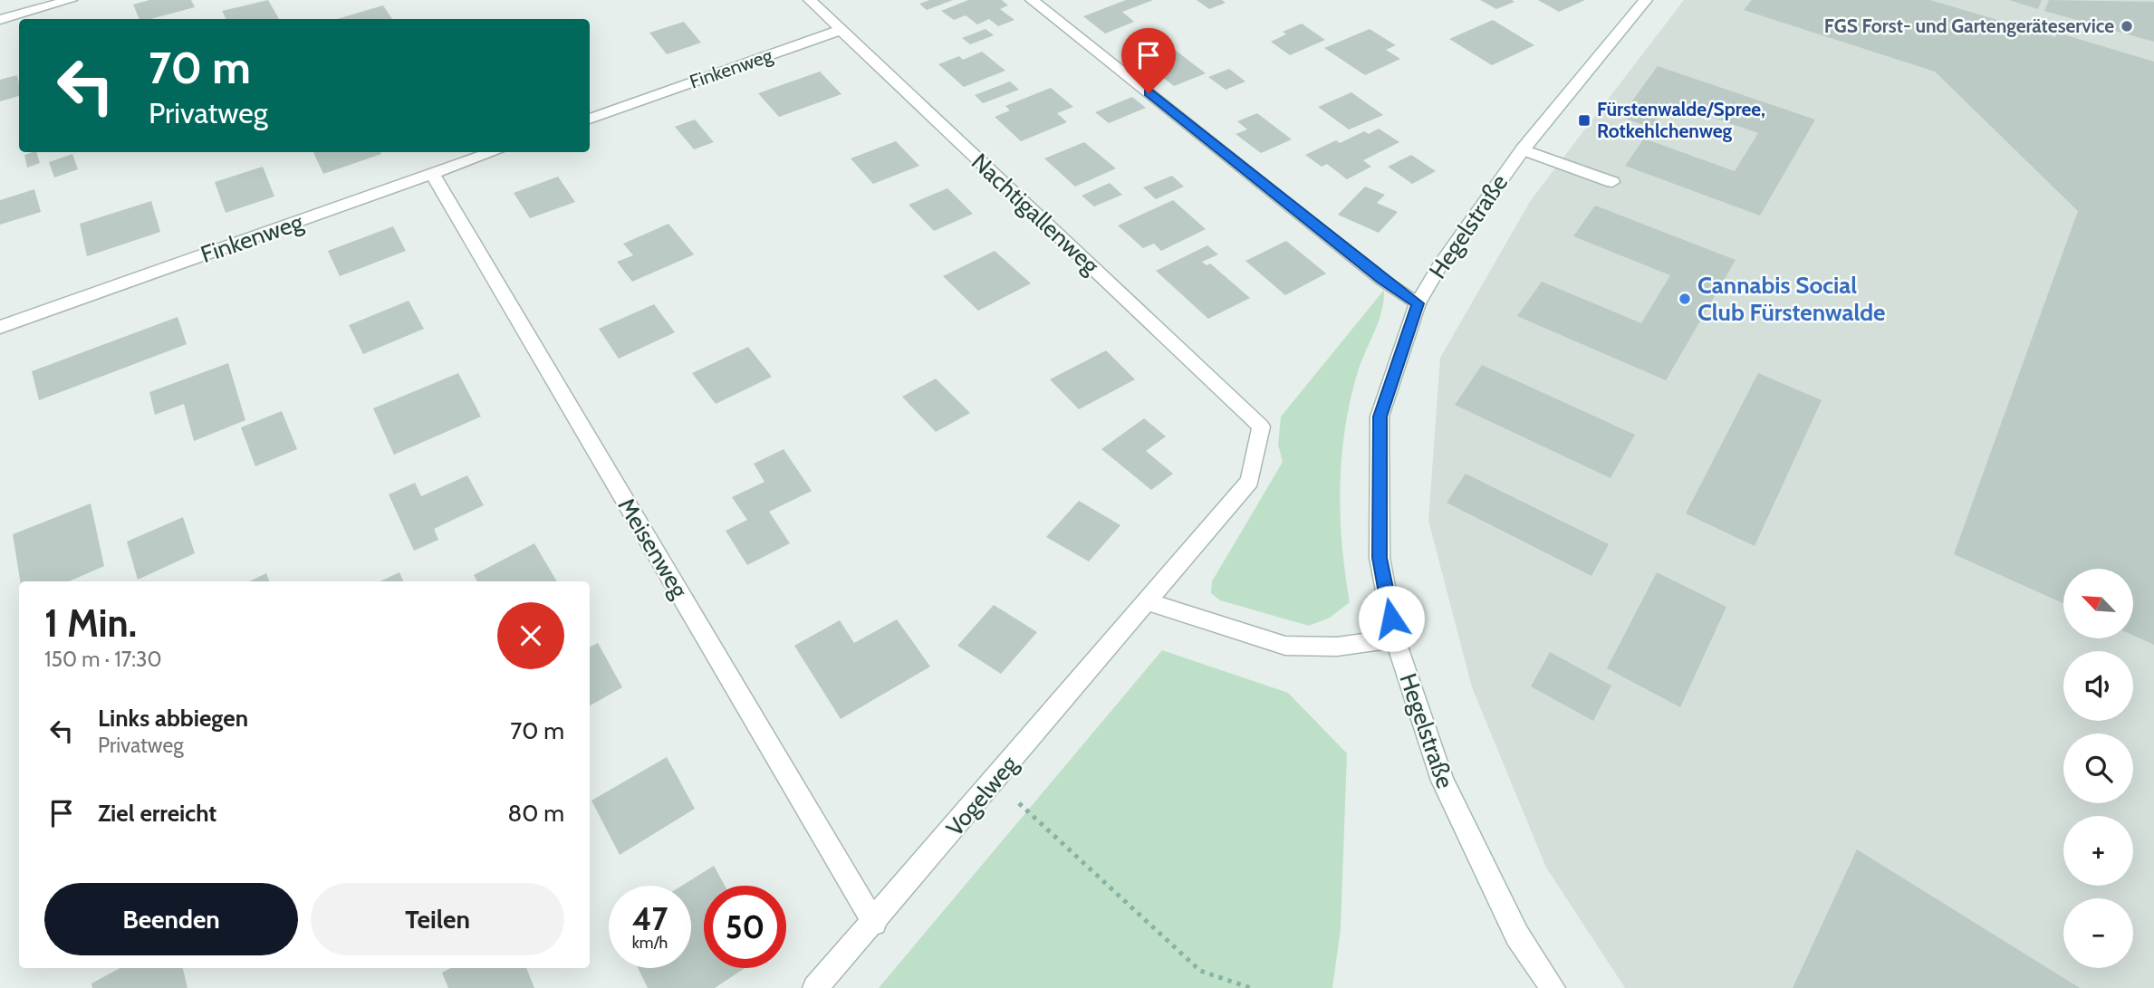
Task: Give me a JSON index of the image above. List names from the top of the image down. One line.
{"streets":{"street":["Finkenweg","Nachtigallenweg","Hegelstraße","Meisenweg","Vogelweg"]},"crossings":[["Finkenweg","Nachtigallenweg"],["Finkenweg","Meisenweg"],["Nachtigallenweg","Vogelweg"],["Meisenweg","Vogelweg"]],"places":{"other":["FGS Forst- und Gartengeräteservice","Cannabis Social Club Fürstenwalde"],"transit":["Fürstenwalde/Spree, Rotkehlchenweg"]},"north":"top left","page":{"turn":["70 m","Privatweg"],"map_buttons":["+","−"],"heading":["1 Min.","150 m · 17:30"],"list":[{"name":"Links abbiegen","note":"Privatweg","value":"70 m"},{"name":"Ziel erreicht","value":"80 m"}],"buttons":["Beenden","Teilen"],"speed":"47 km/h","limit":"50"}}
